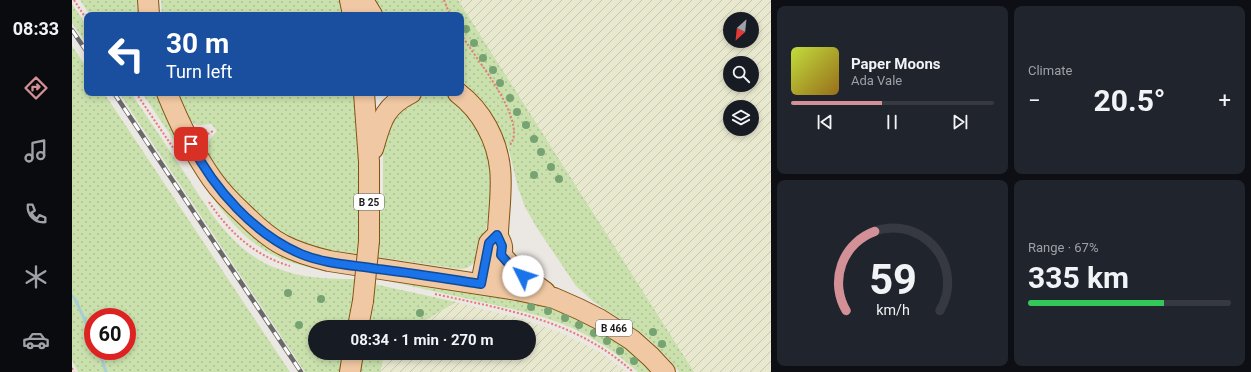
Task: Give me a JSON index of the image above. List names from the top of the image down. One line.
{"streets":{"main road":["B 25","B 466"]},"north":"bottom left","page":{"tabs":"08:33","tile":["Climate",["Range · 67%","335 km"]],"turn":["30 m","Turn left"],"song":["Paper Moons","Ada Vale"],"heat":["−","20.5°","+"],"limit":"60","trip":"08:34 · 1 min · 270 m","gauge":["59","km/h"]}}
